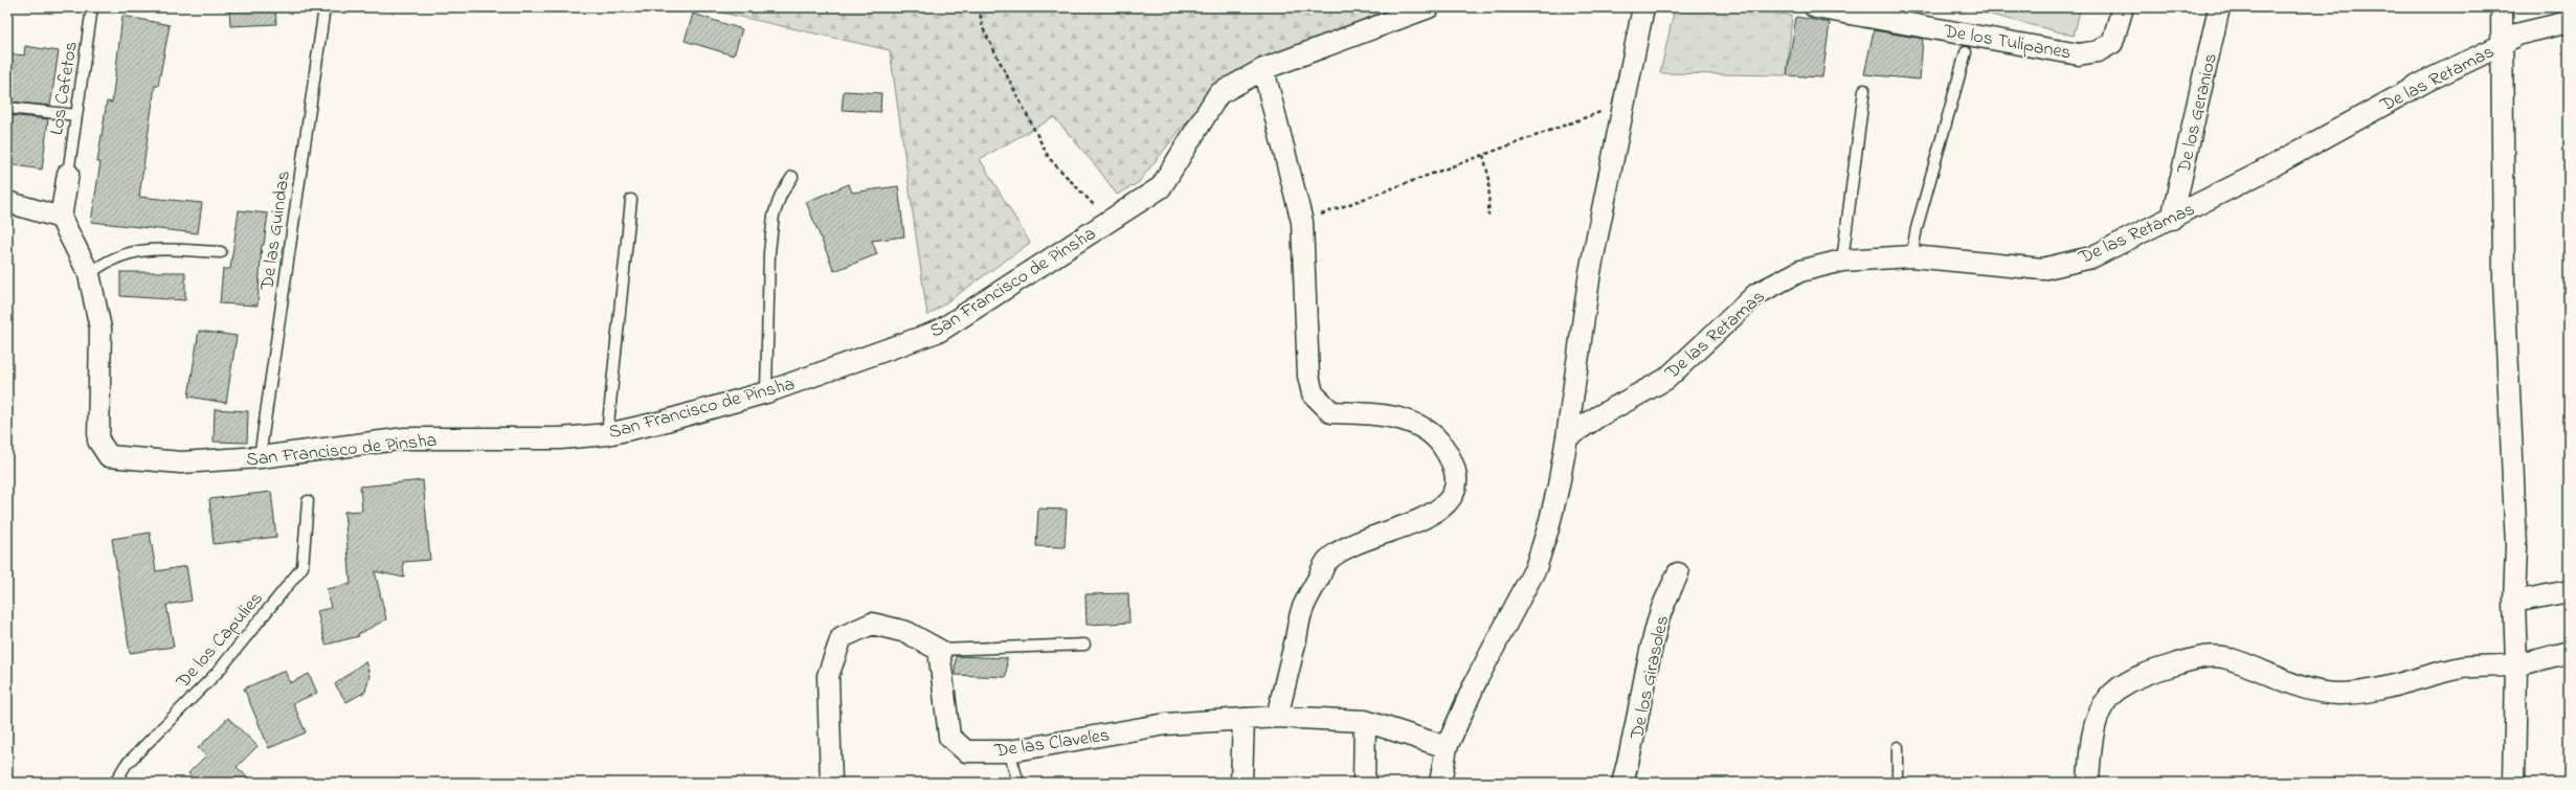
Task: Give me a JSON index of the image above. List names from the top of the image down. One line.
{"streets":{"street":["De los Tulipanes","De las Retamas","De los Geranios","San Francisco de Pinsha","De los Girasoles","De las Claveles"],"lane":["Los Cafetos","De las Guindas","De los Capulies"]},"crossings":[["De las Retamas","De los Geranios"],["De las Guindas","San Francisco de Pinsha"]]}
